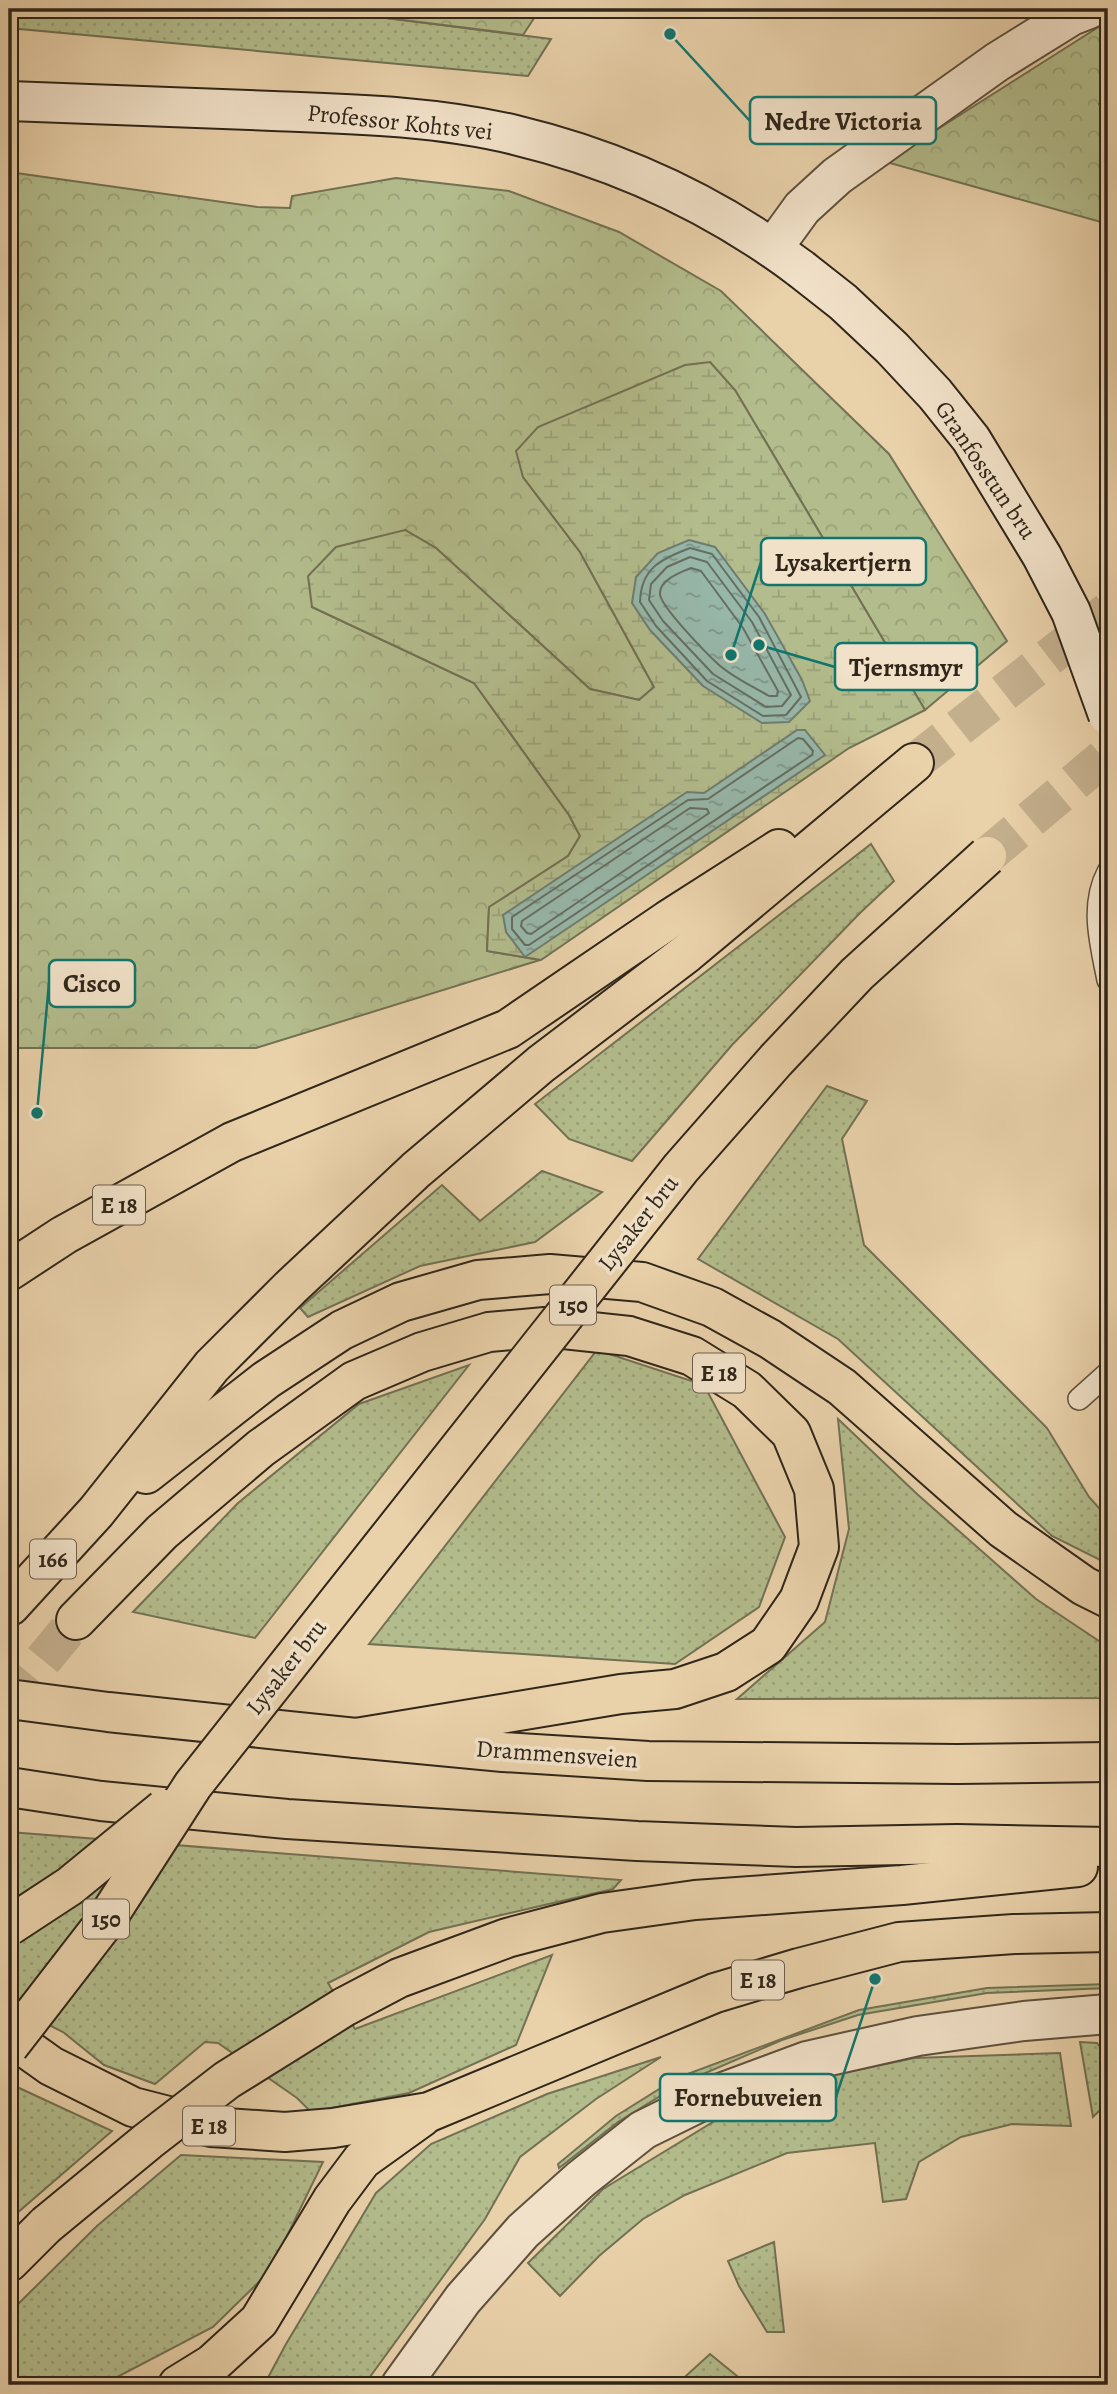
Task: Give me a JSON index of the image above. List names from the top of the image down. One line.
{"streets":{"highway":["E 18","Lysaker bru","150","166","Drammensveien"],"main road":["Professor Kohts vei","Granfosstun bru"]},"crossings":[["Professor Kohts vei","Granfosstun bru"],["E 18","166"],["E 18","Drammensveien"],["Lysaker bru","150"]],"places":["Nedre Victoria","Tjernsmyr","Lysakertjern","Cisco","Fornebuveien"]}
